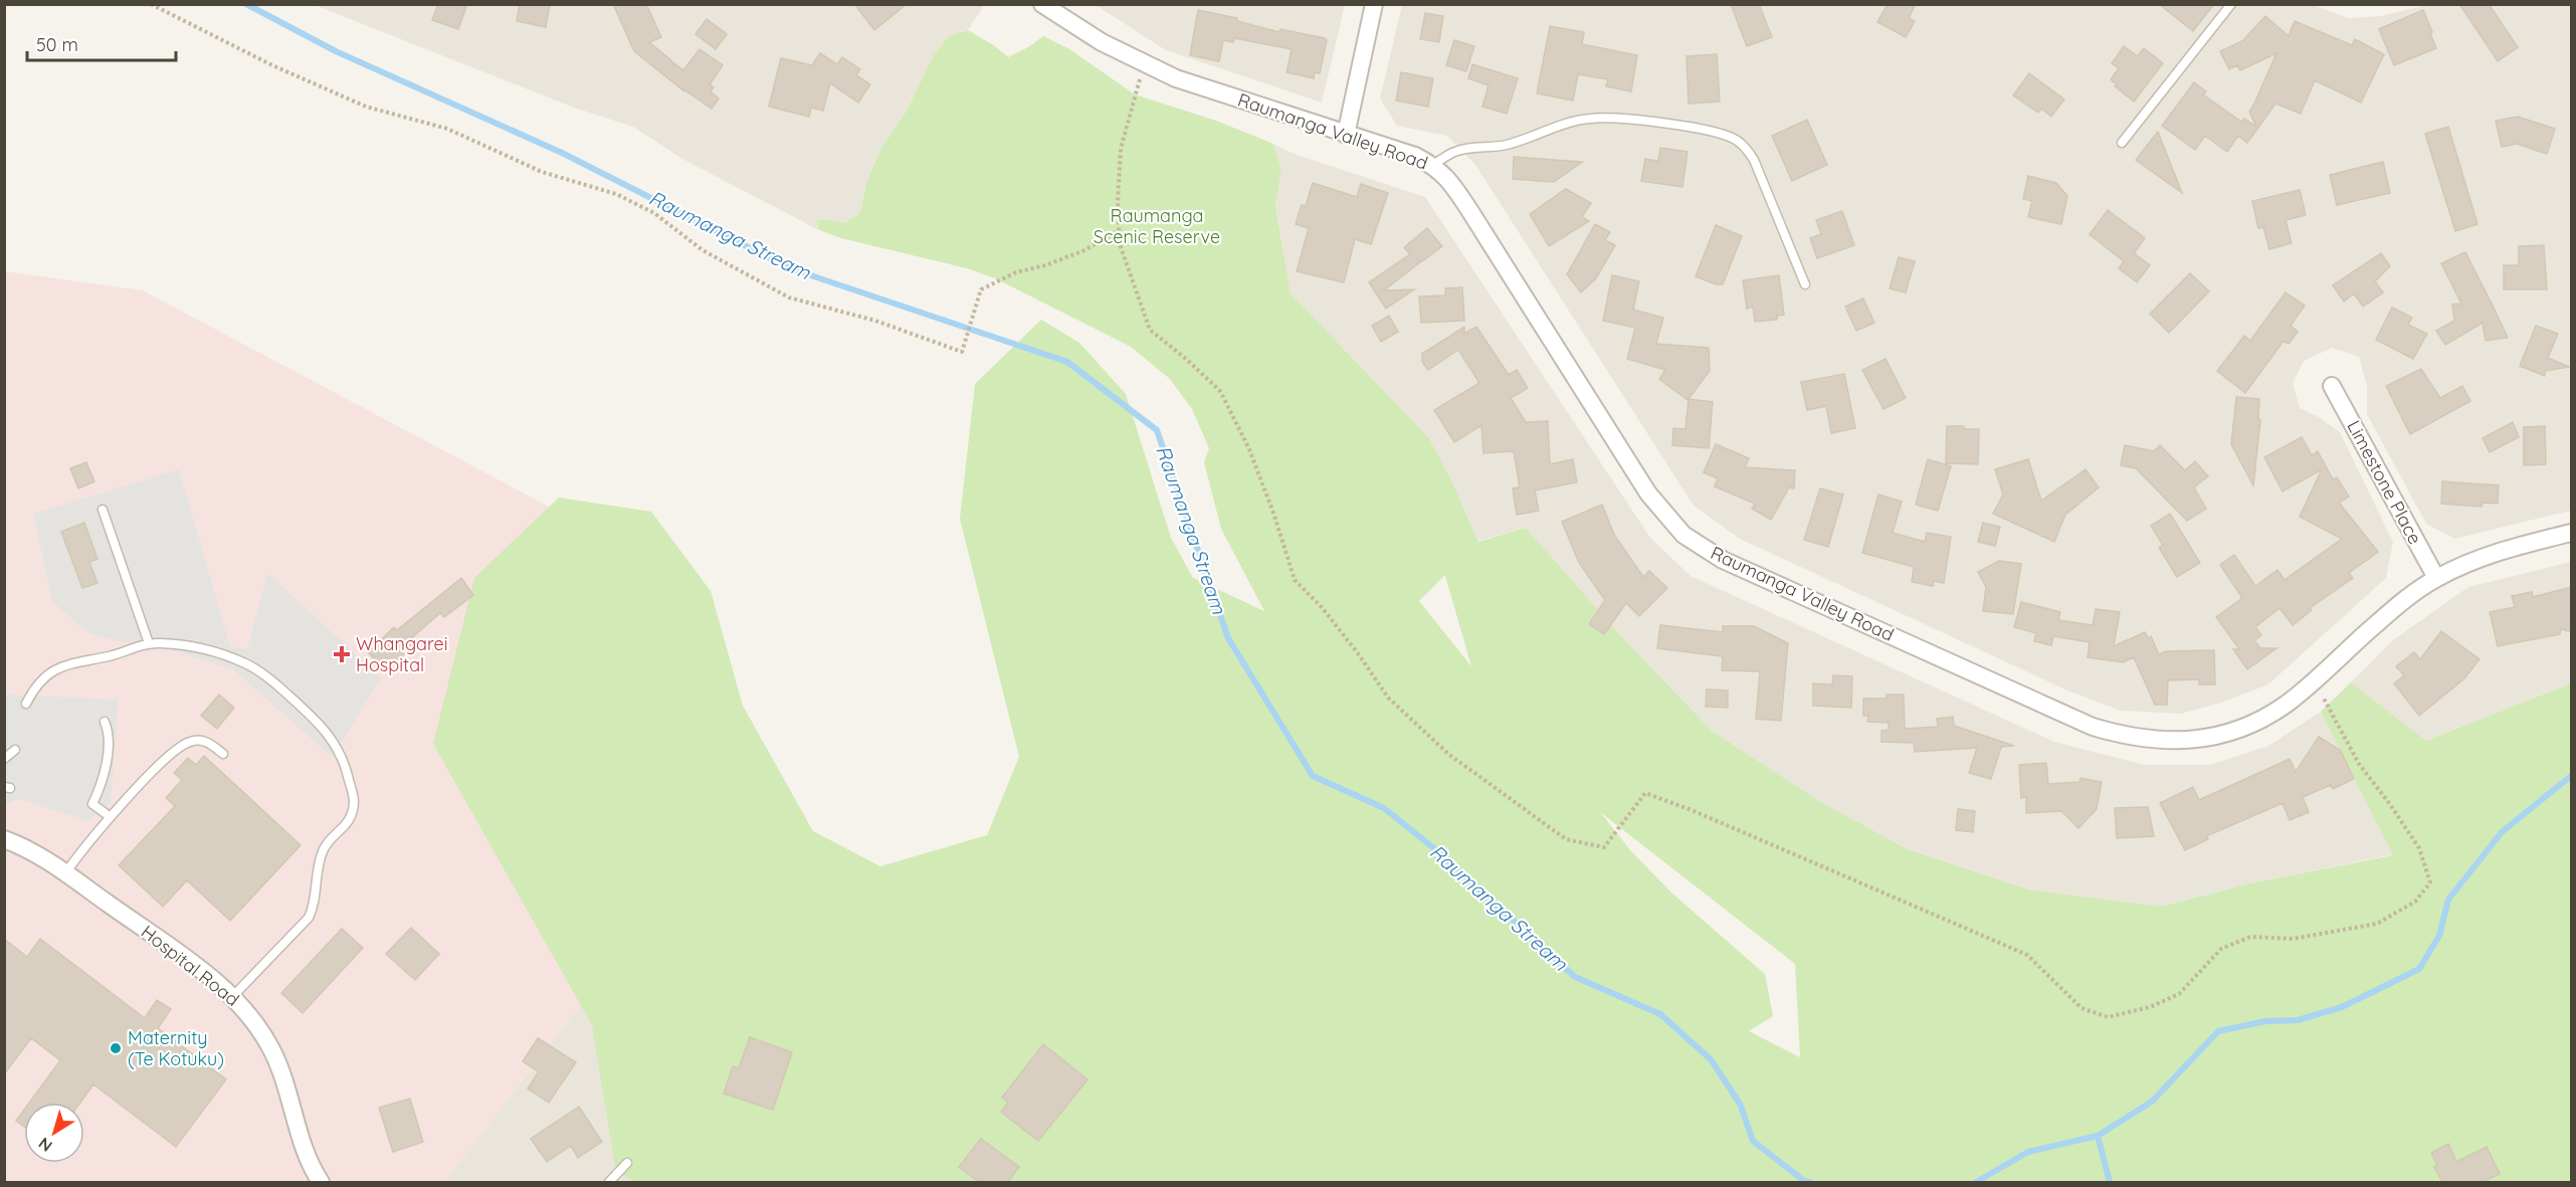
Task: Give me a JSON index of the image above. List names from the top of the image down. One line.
{"streets":{"street":["Raumanga Valley Road","Limestone Place","Hospital Road"]},"crossings":[["Raumanga Valley Road","Limestone Place"]],"water":["Raumanga Stream"],"parks":["Raumanga Scenic Reserve"],"places":{"health":["Whangarei Hospital"],"other":["Maternity (Te Kotuku)"]},"scale_bar":"50 m","north":"bottom left"}
